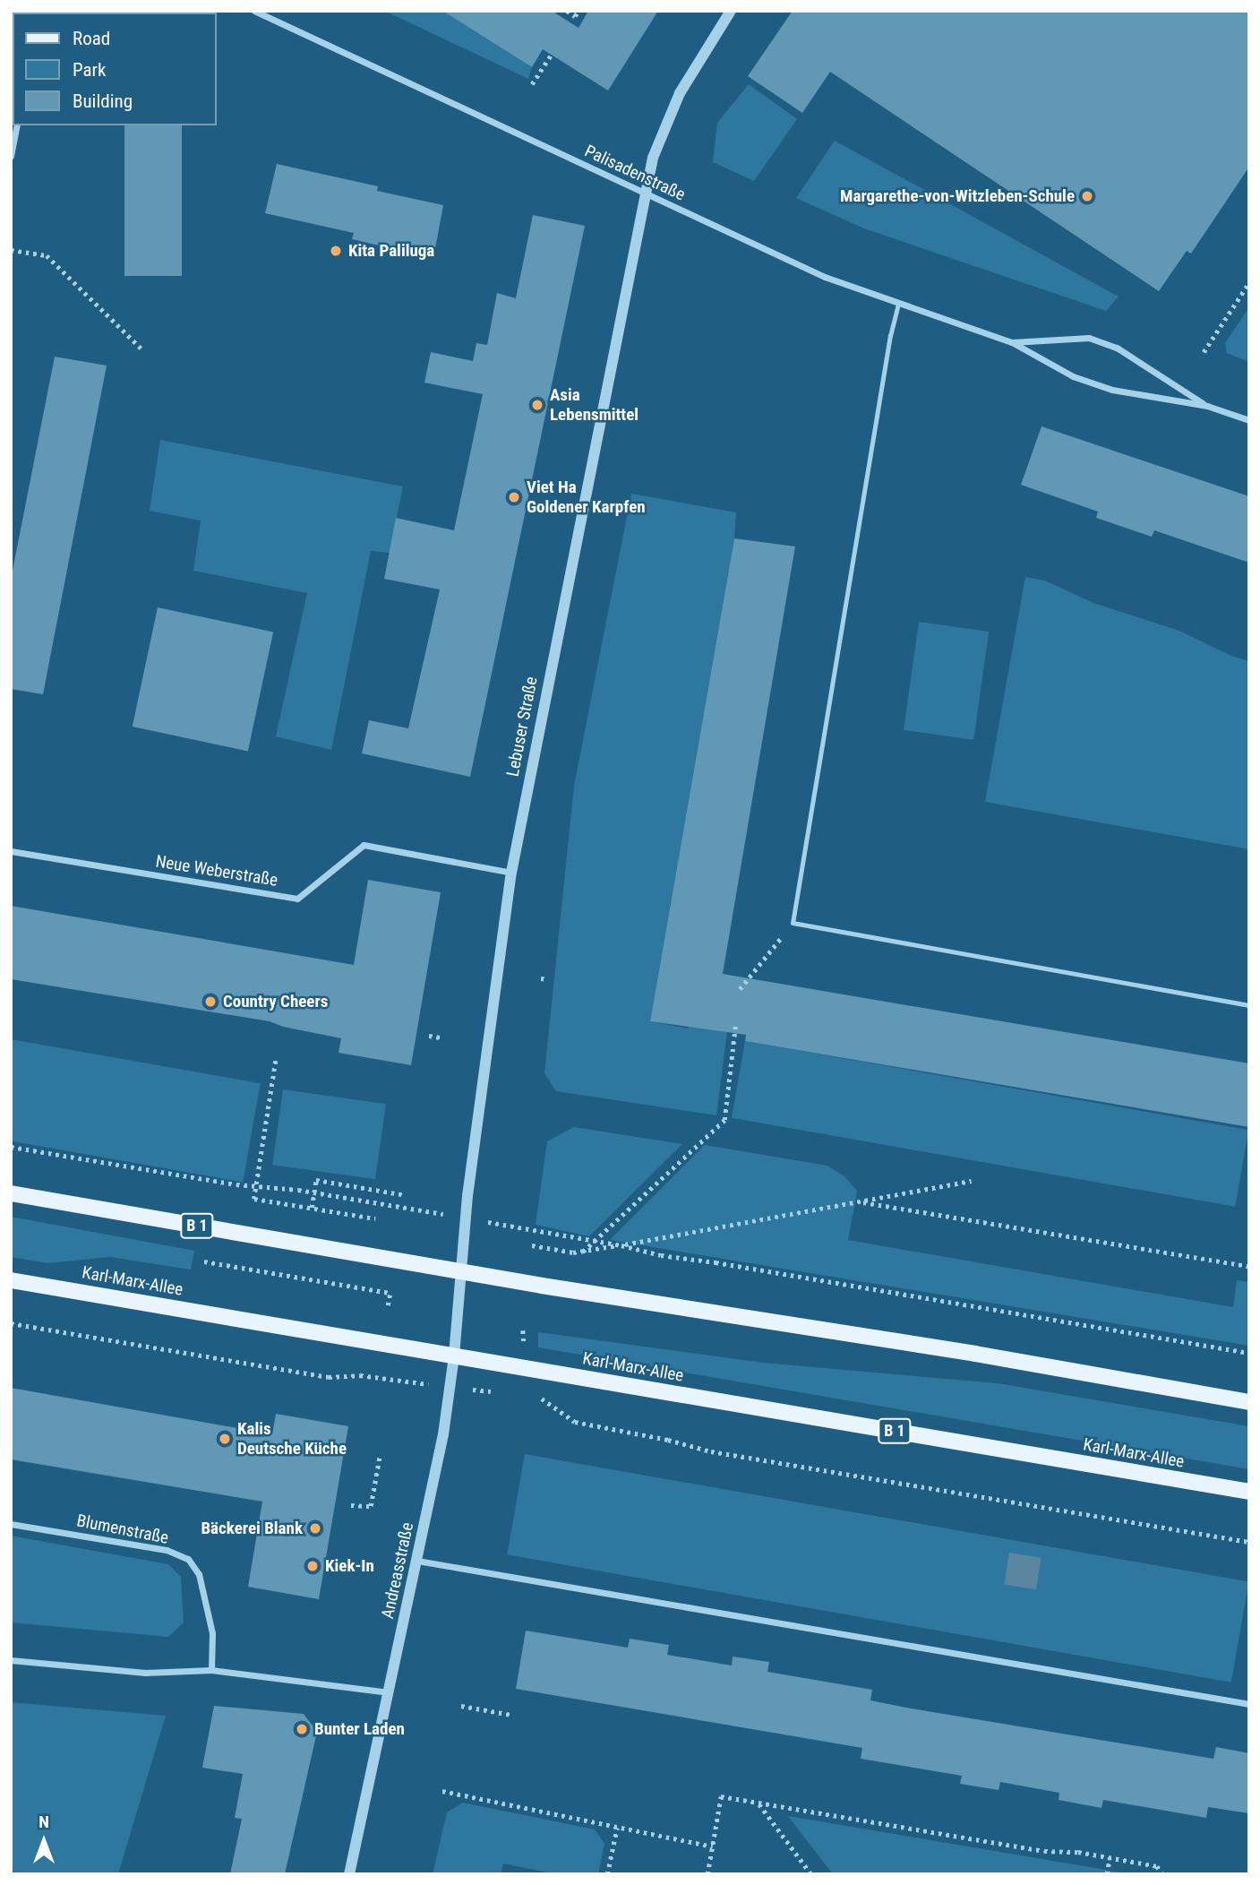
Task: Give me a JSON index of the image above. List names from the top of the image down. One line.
{"streets":{"main road":["B 1","Karl-Marx-Allee"],"street":["Palisadenstraße","Lebuser Straße","Neue Weberstraße","Blumenstraße","Andreasstraße"]},"crossings":[["Palisadenstraße","Lebuser Straße"],["Lebuser Straße","Neue Weberstraße"],["Lebuser Straße","B 1"],["Lebuser Straße","Andreasstraße"],["B 1","Andreasstraße"],["Karl-Marx-Allee","Andreasstraße"]],"places":["Margarethe-von-Witzleben-Schule","Kita Paliluga","Asia Lebensmittel","Viet Ha Goldener Karpfen","Country Cheers","Kalis Deutsche Küche","Bäckerei Blank","Kiek-In","Bunter Laden"],"legend":["Road","Park","Building"],"north":"top"}
